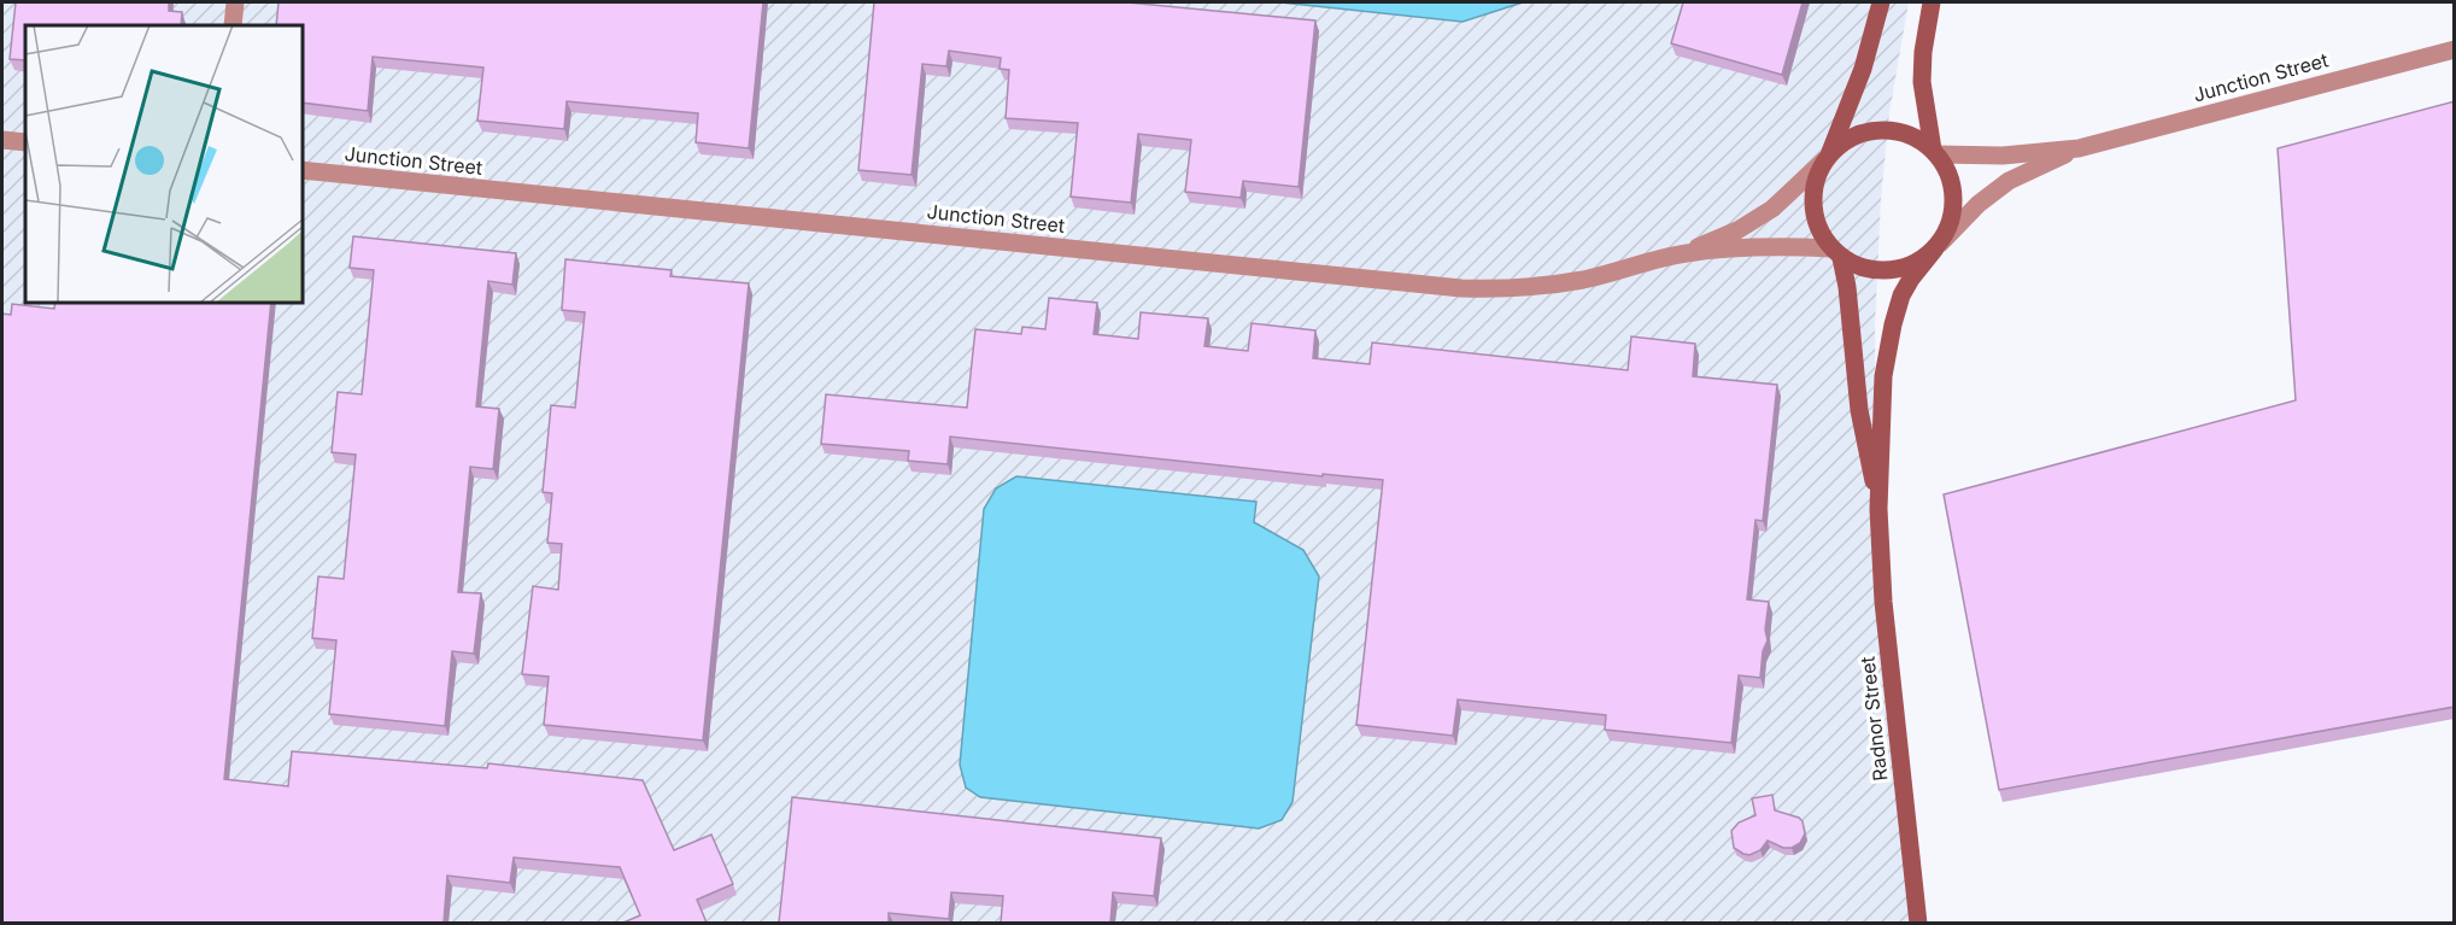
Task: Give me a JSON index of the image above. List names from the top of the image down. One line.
{"streets":{"street":["Junction Street","Radnor Street"]},"crossings":[["Junction Street","Radnor Street"]]}
